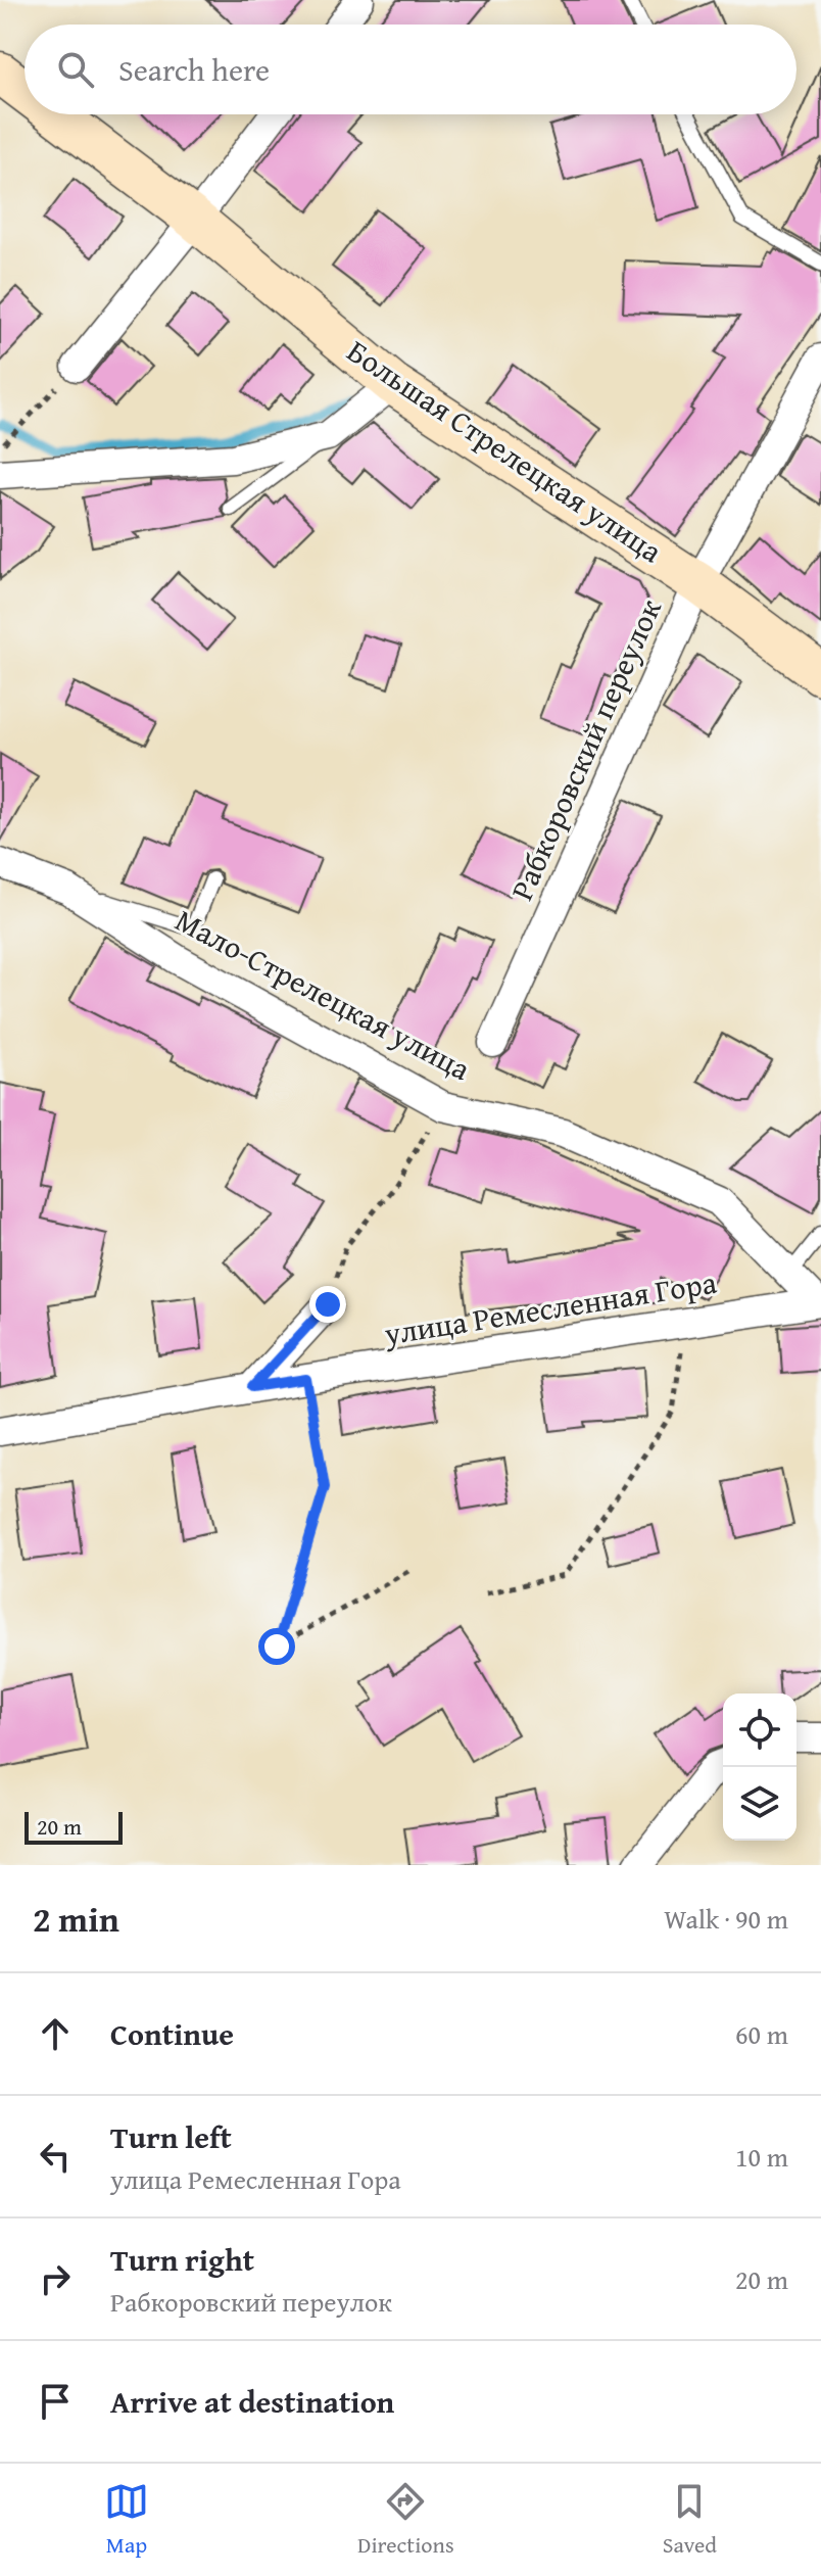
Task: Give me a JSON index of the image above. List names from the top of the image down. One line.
{"streets":{"street":["Большая Стрелецкая улица","Рабкоровский переулок","Мало-Стрелецкая улица","улица Ремесленная Гора"]},"crossings":[["Большая Стрелецкая улица","Рабкоровский переулок"],["Мало-Стрелецкая улица","улица Ремесленная Гора"]],"scale_bar":"20 m","page":{"search":"Search here","scale":"20 m","heading":["2 min","Walk · 90 m"],"list":[["Continue","60 m"],["Turn left","улица Ремесленная Гора","10 m"],["Turn right","Рабкоровский переулок","20 m"],"Arrive at destination"],"nav":["Map","Directions","Saved"]}}
